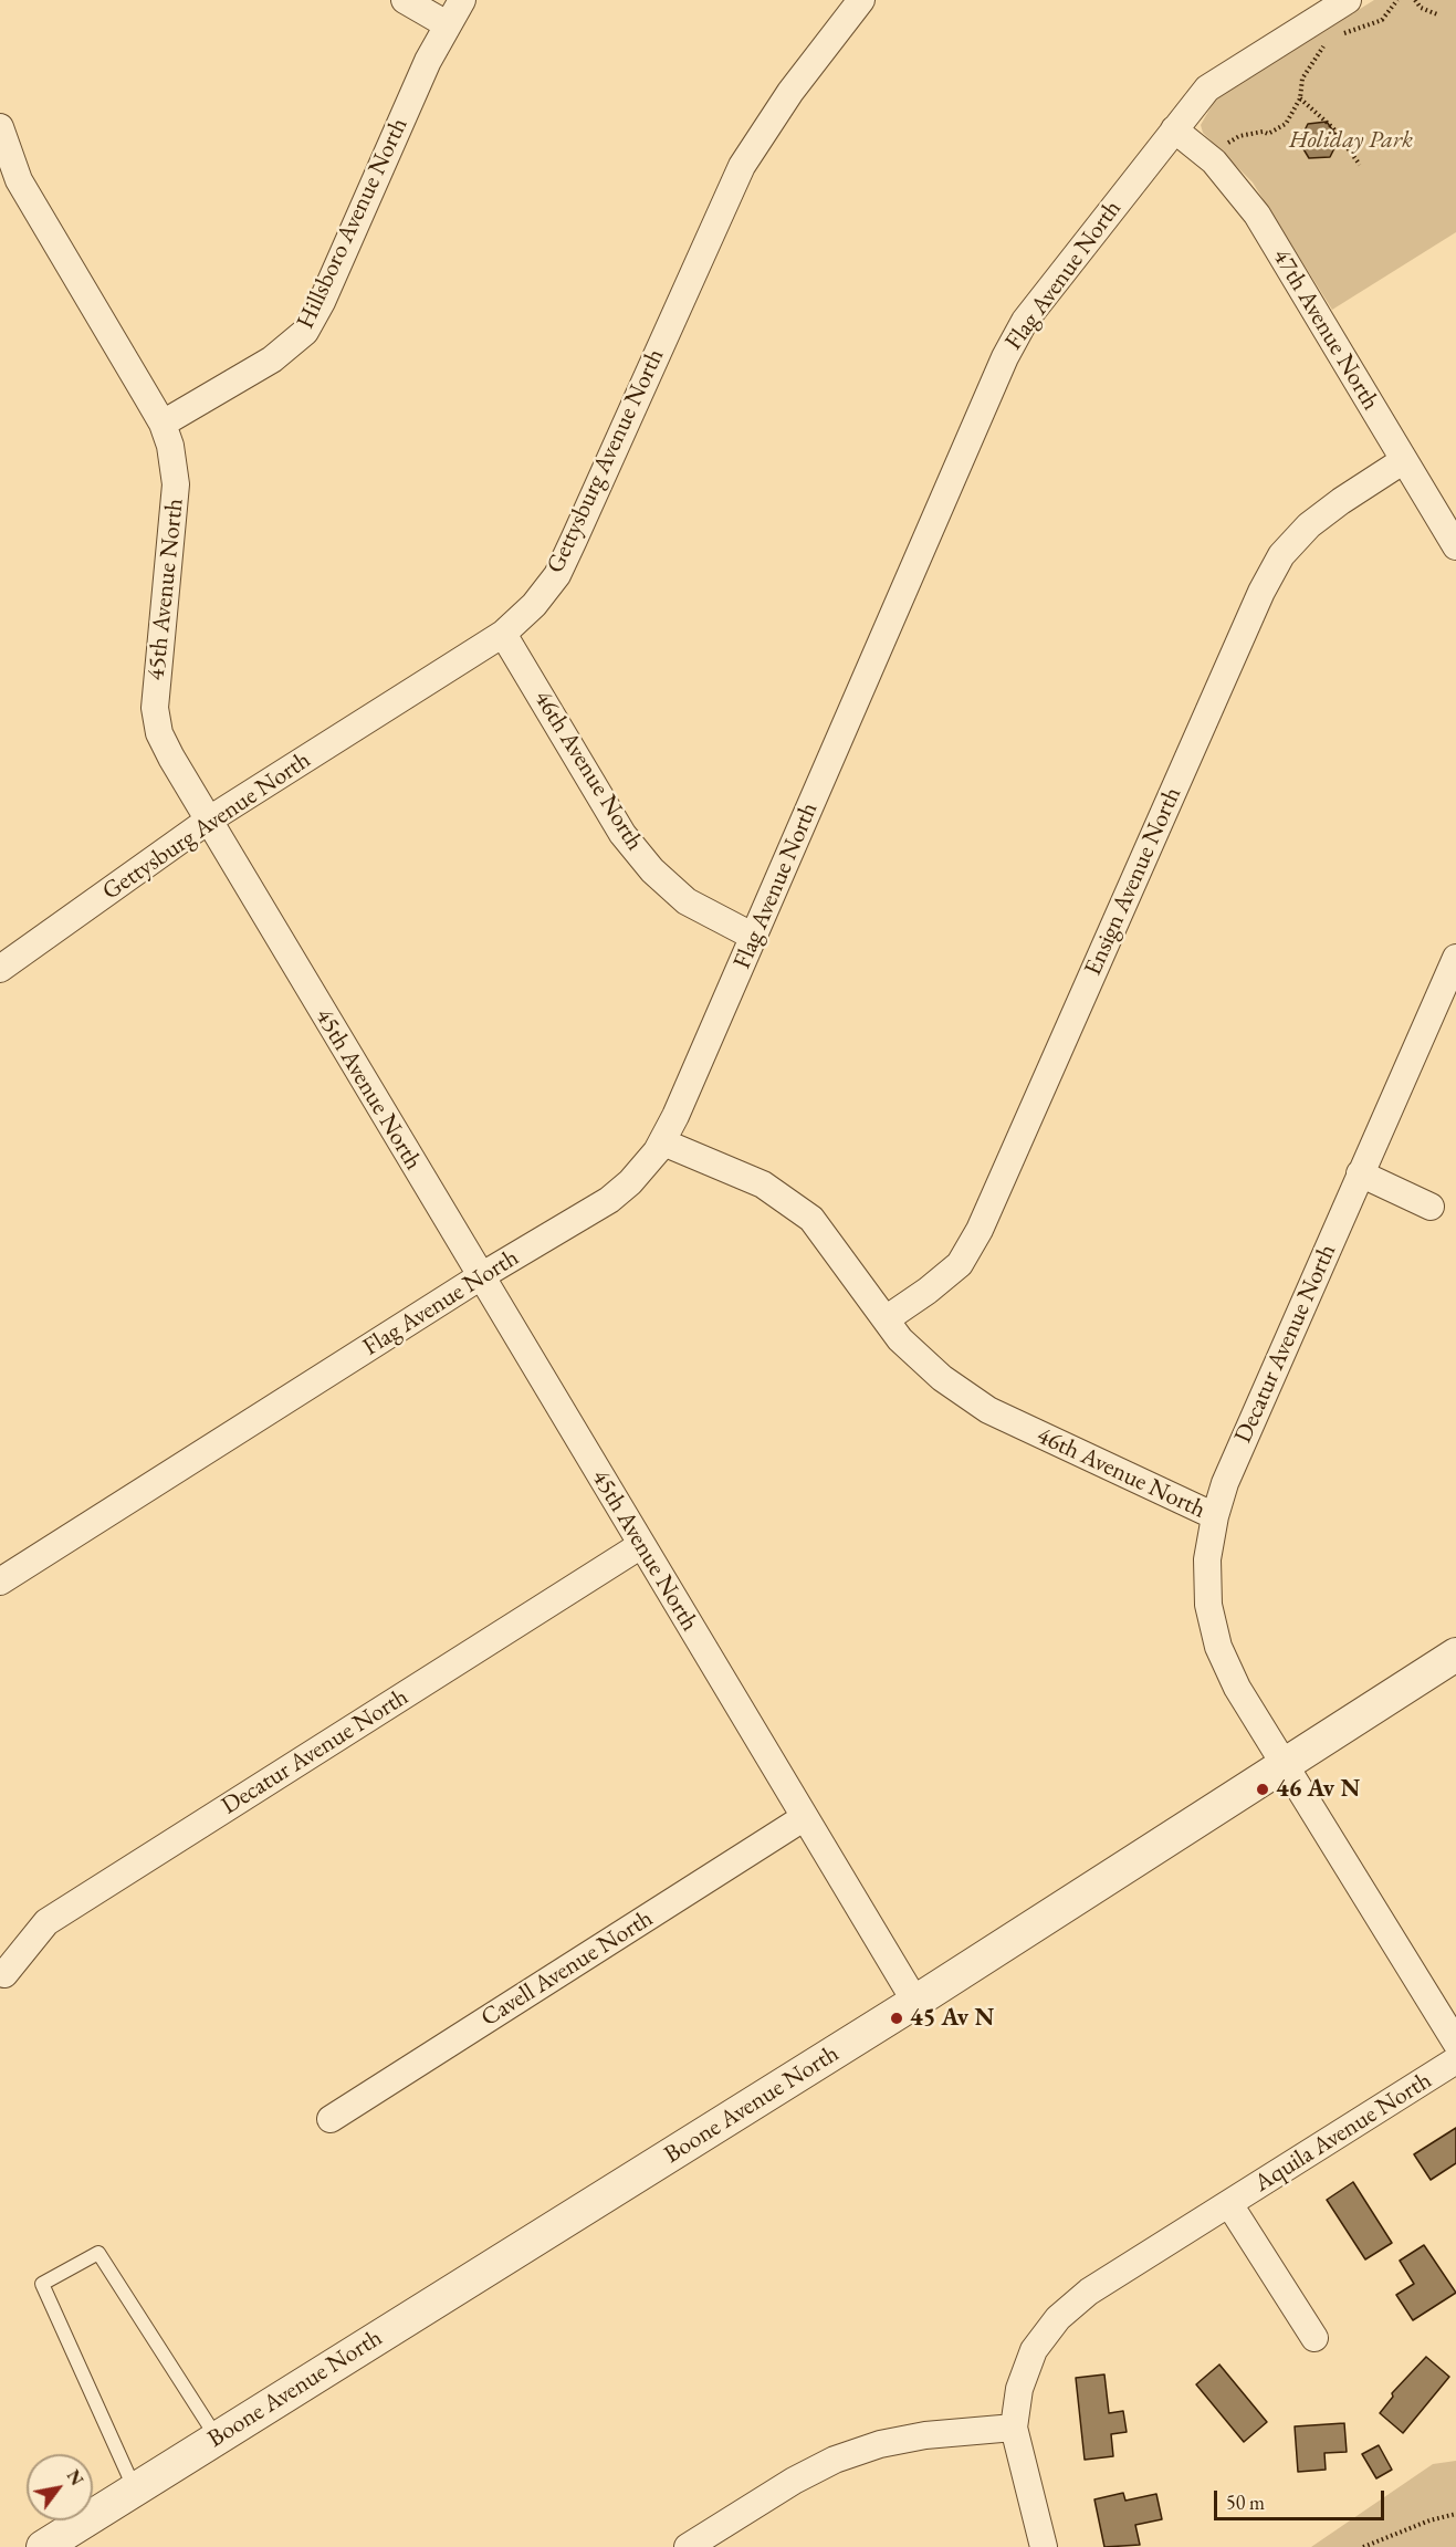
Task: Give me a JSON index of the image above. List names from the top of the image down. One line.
{"streets":{"street":["Hillsboro Avenue North","Flag Avenue North","47th Avenue North","Gettysburg Avenue North","45th Avenue North","46th Avenue North","Ensign Avenue North","Decatur Avenue North","Cavell Avenue North","Boone Avenue North","Aquila Avenue North"]},"crossings":[["Hillsboro Avenue North","45th Avenue North"],["Flag Avenue North","47th Avenue North"],["Flag Avenue North","45th Avenue North"],["Flag Avenue North","46th Avenue North"],["47th Avenue North","Ensign Avenue North"],["Gettysburg Avenue North","45th Avenue North"],["Gettysburg Avenue North","46th Avenue North"],["45th Avenue North","Decatur Avenue North"],["45th Avenue North","Cavell Avenue North"],["45th Avenue North","Boone Avenue North"],["46th Avenue North","Ensign Avenue North"],["46th Avenue North","Decatur Avenue North"],["46th Avenue North","Boone Avenue North"]],"parks":["Holiday Park"],"places":["46 Av N","45 Av N"],"scale_bar":"50 m","north":"top right"}
